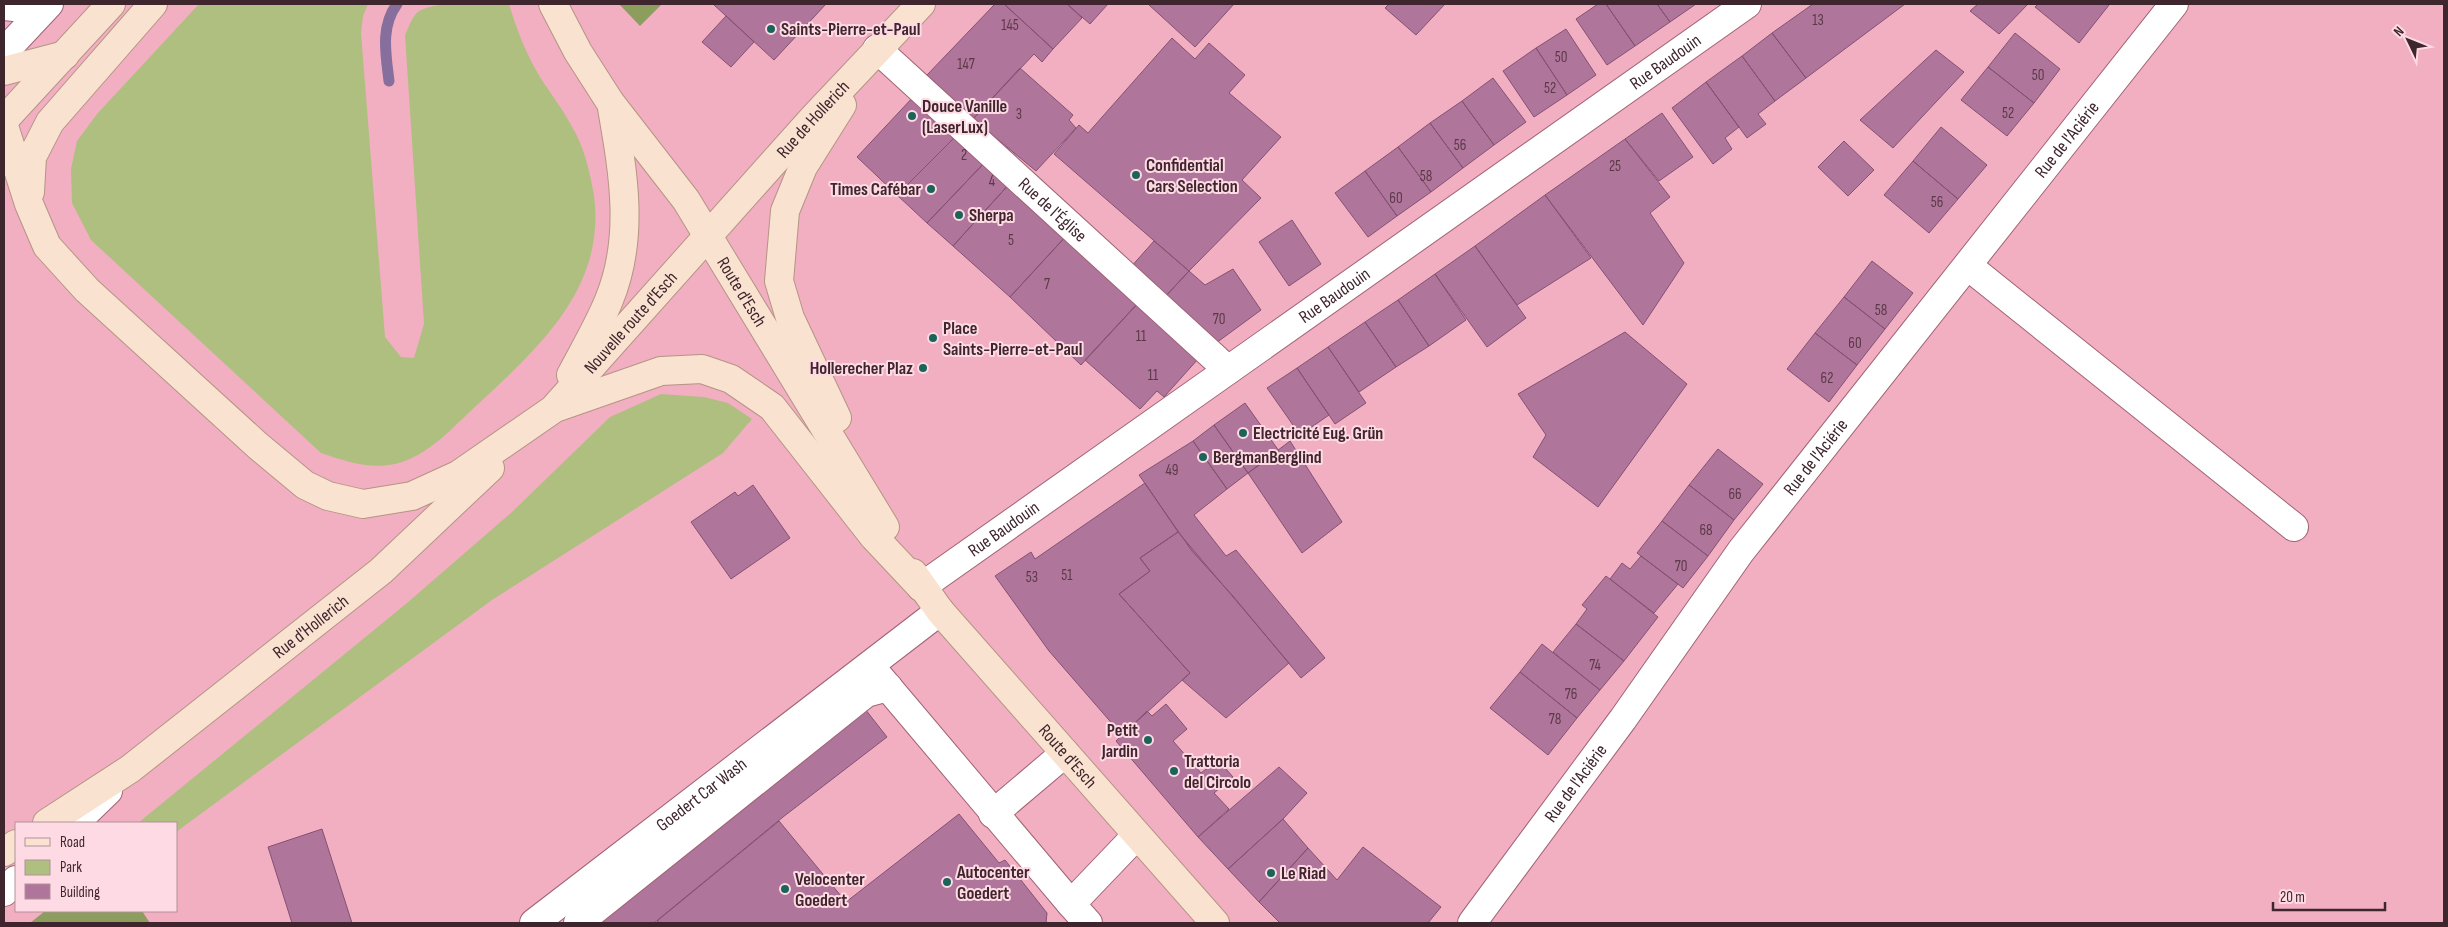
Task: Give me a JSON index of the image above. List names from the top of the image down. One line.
{"streets":{"main road":["Rue de Hollerich","Route d'Esch","Nouvelle route d'Esch","Rue d'Hollerich"],"street":["Rue Baudouin","Rue de l'Aciérie","Rue de l'Église","Goedert Car Wash"]},"crossings":[["Rue Baudouin","Rue de l'Église"],["Rue Baudouin","Route d'Esch"],["Rue de Hollerich","Rue de l'Église"],["Rue de Hollerich","Route d'Esch"],["Rue de Hollerich","Nouvelle route d'Esch"],["Rue de l'Église","Route d'Esch"],["Route d'Esch","Nouvelle route d'Esch"],["Route d'Esch","Goedert Car Wash"],["Nouvelle route d'Esch","Rue d'Hollerich"]],"places":["Saints-Pierre-et-Paul","Douce Vanille (LaserLux)","Confidential Cars Selection","Times Cafébar","Sherpa","Place Saints-Pierre-et-Paul","Hollerecher Plaz","Electricité Eug. Grün","BergmanBerglind","Petit Jardin","Trattoria del Circolo","Le Riad","Autocenter Goedert","Velocenter Goedert"],"house_numbers":["13","145","50","147","50","52","52","3","56","2","25","58","4","60","56","5","7","58","70","11","60","11","62","49","66","68","70","51","53","74","76","78"],"legend":["Road","Park","Building"],"scale_bar":"20 m","north":"top left"}
